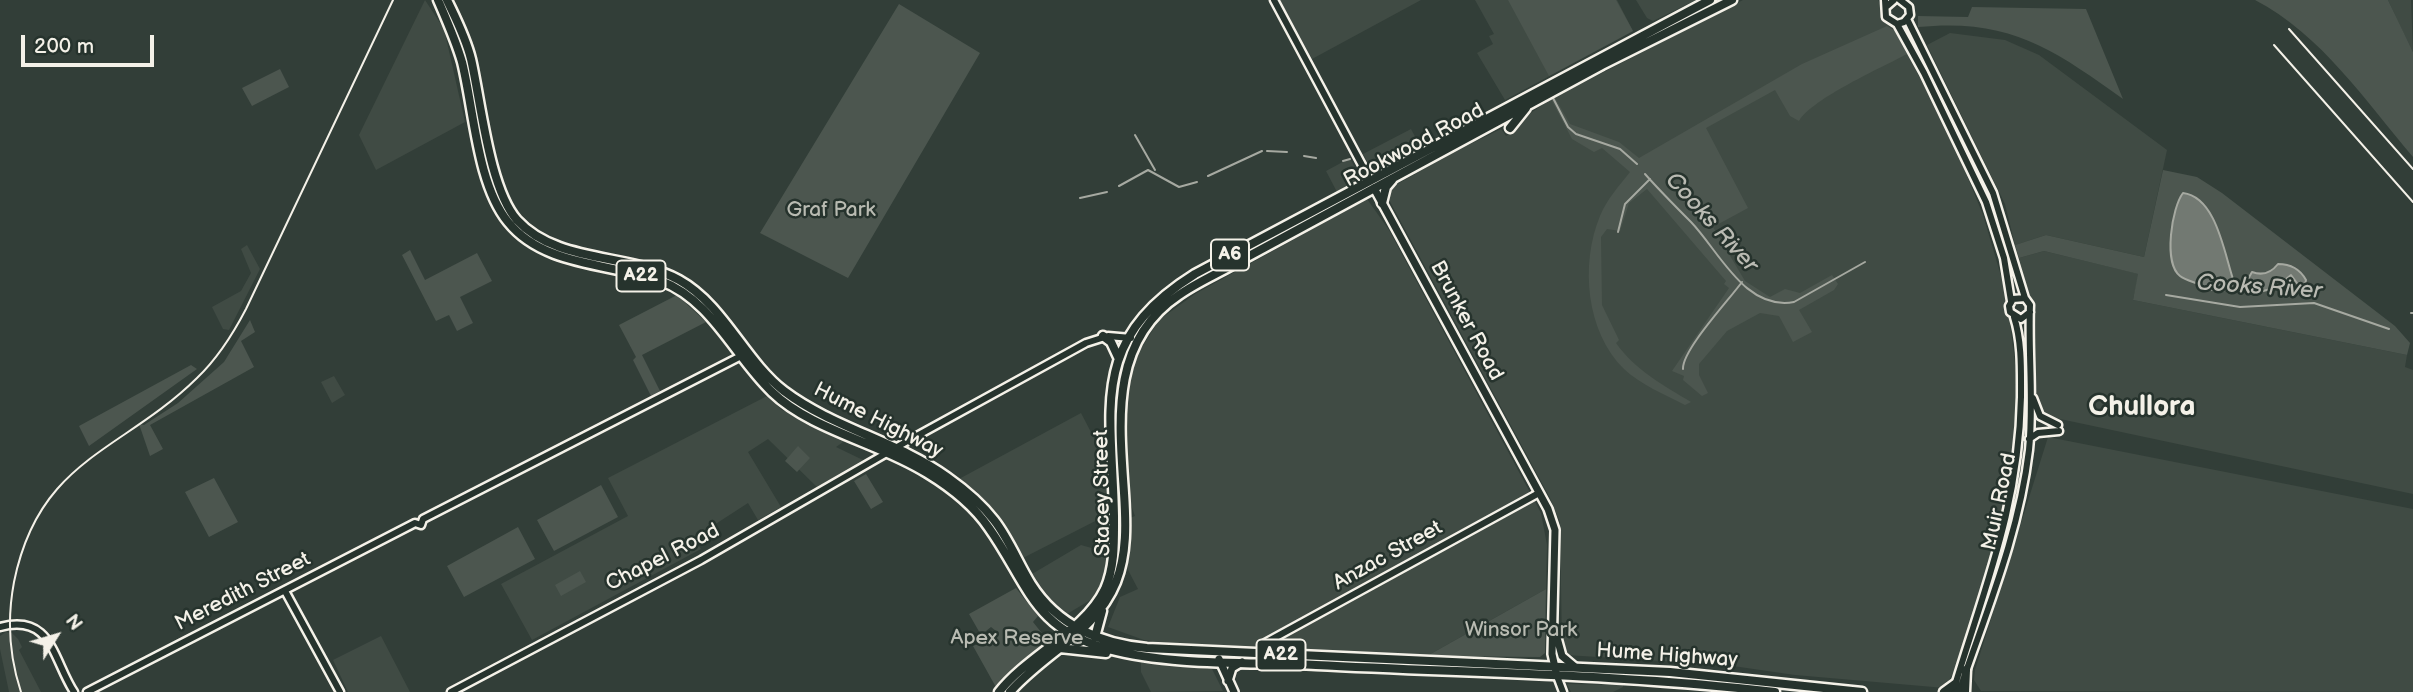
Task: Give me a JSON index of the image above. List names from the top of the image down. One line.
{"streets":{"highway":["Rookwood Road","A6","A22","Hume Highway","Stacey Street"],"main road":["Brunker Road"],"street":["Muir Road","Anzac Street","Chapel Road","Meredith Street"]},"crossings":[["Rookwood Road","Brunker Road"],["Rookwood Road","Stacey Street"],["Brunker Road","Hume Highway"],["Brunker Road","Anzac Street"],["Hume Highway","Stacey Street"],["Hume Highway","Anzac Street"],["Hume Highway","Chapel Road"],["Hume Highway","Meredith Street"]],"districts":["Chullora"],"water":["Cooks River"],"parks":["Graf Park","Winsor Park","Apex Reserve"],"scale_bar":"200 m","north":"top right"}
